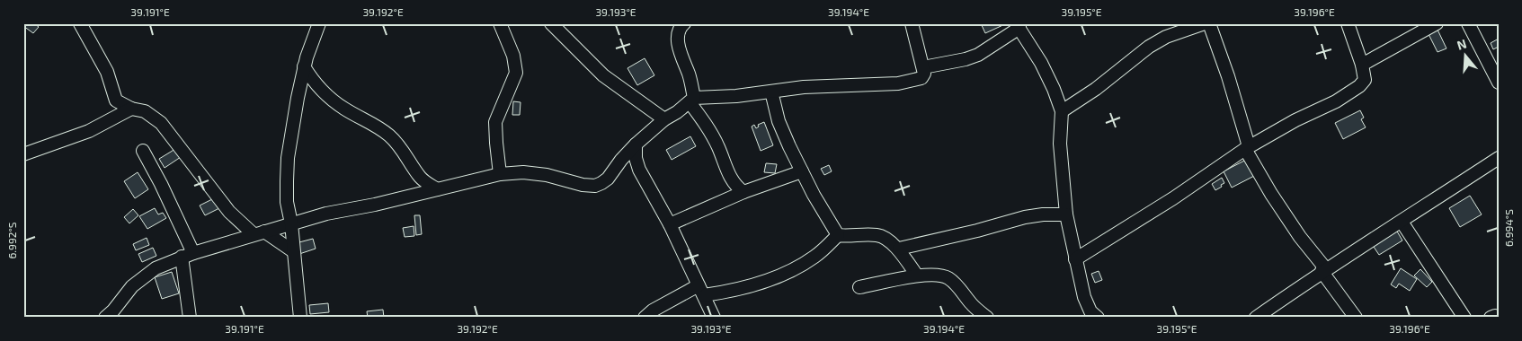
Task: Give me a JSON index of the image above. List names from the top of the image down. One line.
{"north":"top","coordinates":["39.191°E","39.192°E","39.193°E","39.194°E","39.195°E","39.196°E","6.994°S","6.992°S"]}
